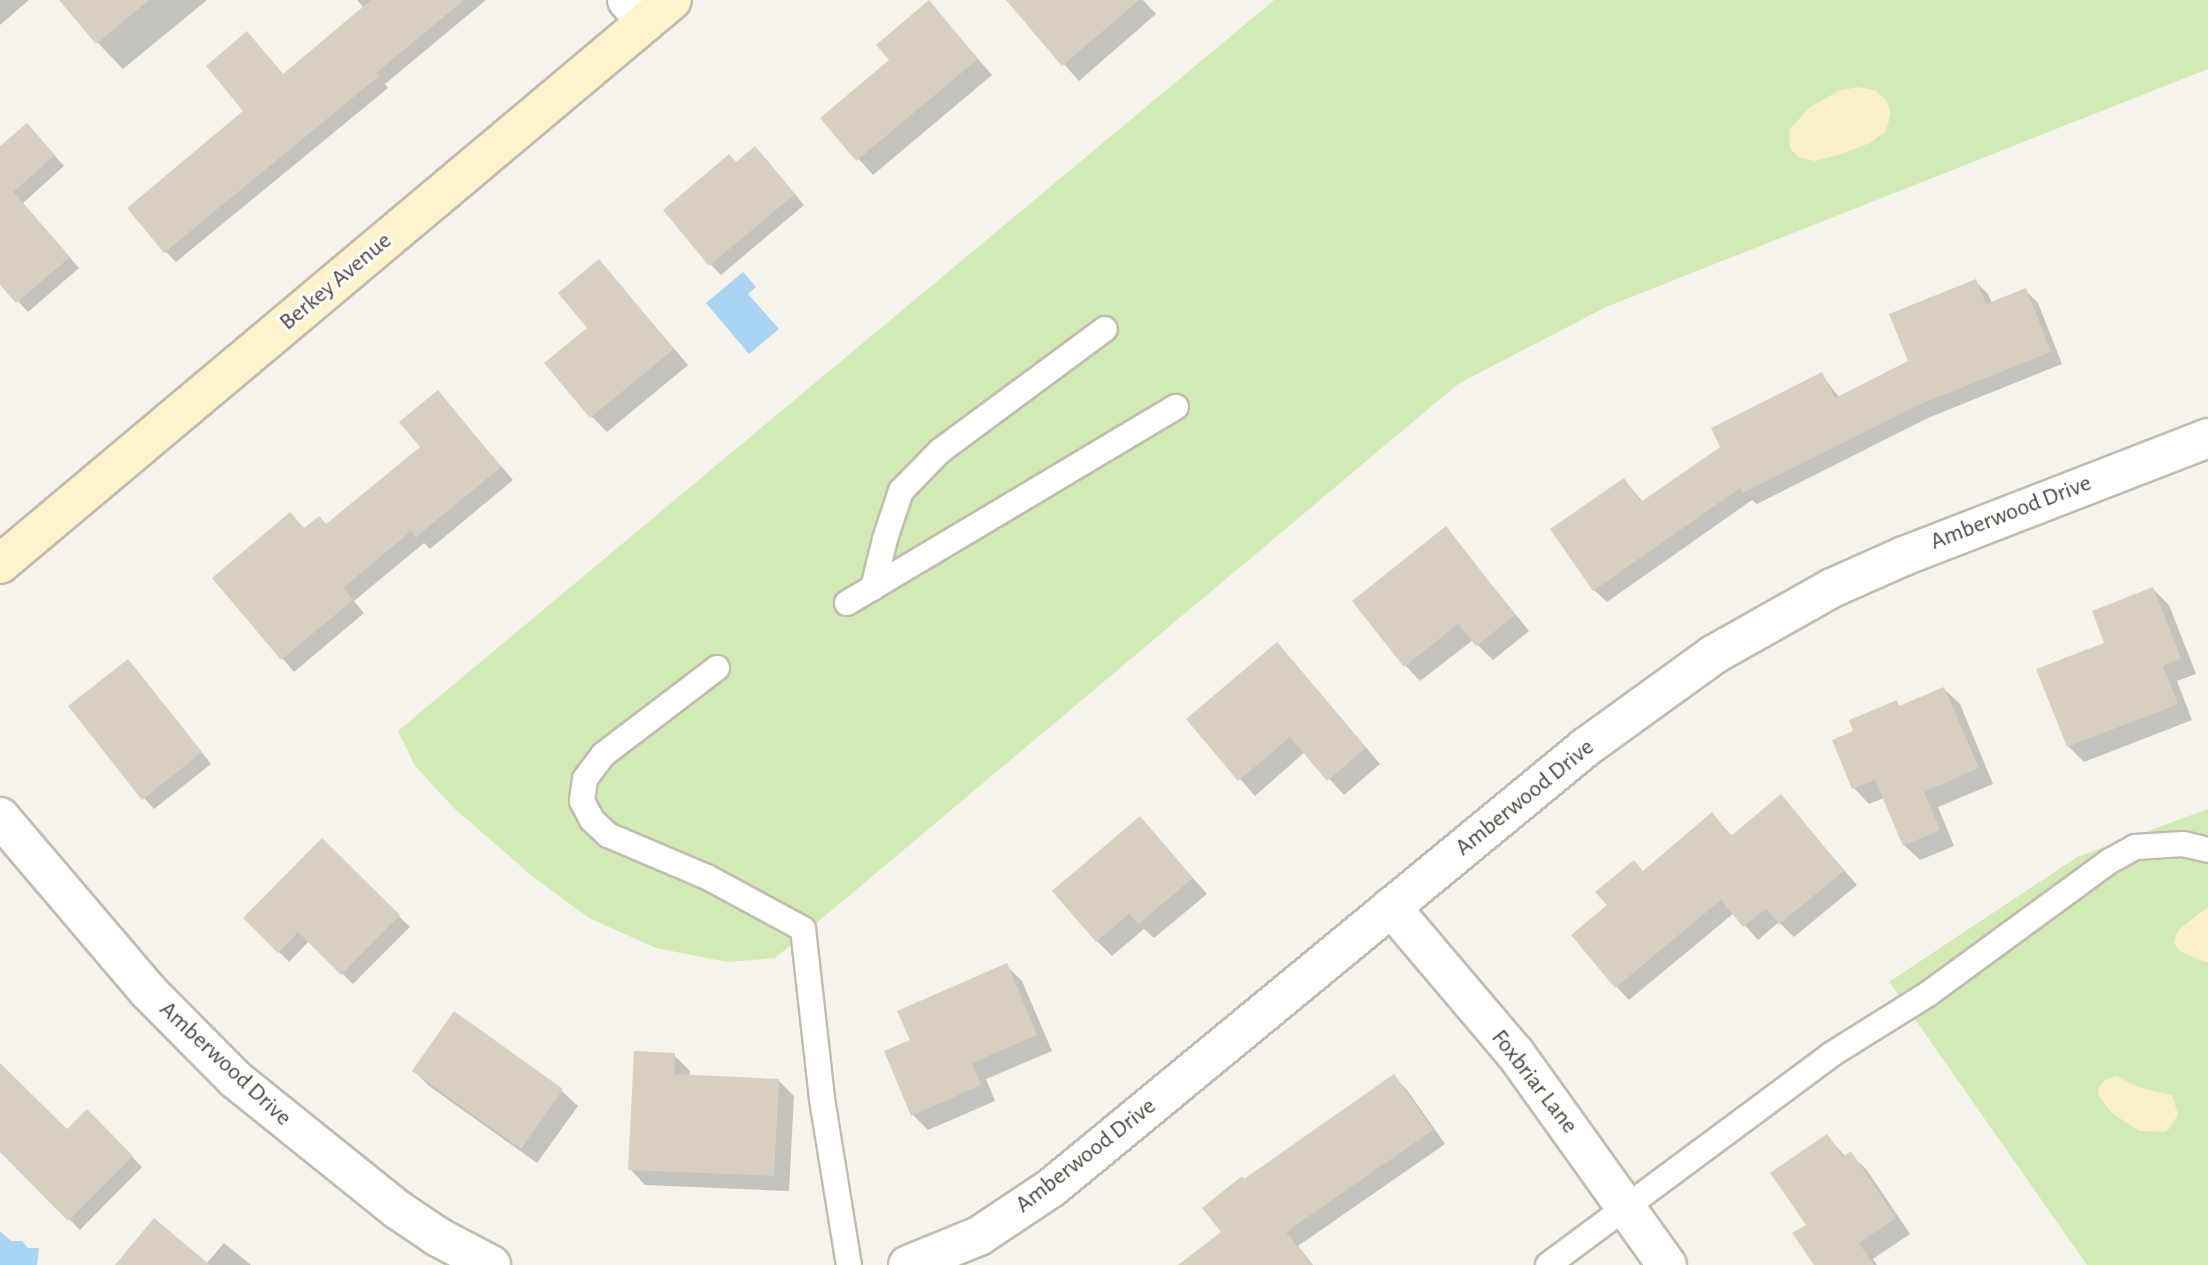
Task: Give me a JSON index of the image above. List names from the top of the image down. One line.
{"streets":{"street":["Berkey Avenue","Amberwood Drive","Foxbriar Lane"]},"crossings":[["Amberwood Drive","Foxbriar Lane"]]}
